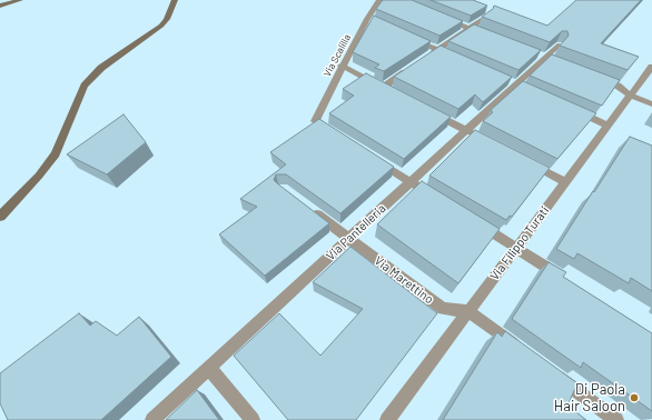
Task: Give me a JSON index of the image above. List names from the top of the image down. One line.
{"streets":{"street":["Via Scalilla","Via Pantelleria","Via Filippo Turati","Via Marettino"]},"crossings":[["Via Pantelleria","Via Marettino"],["Via Filippo Turati","Via Marettino"]],"places":["Di Paola Hair Saloon"]}
